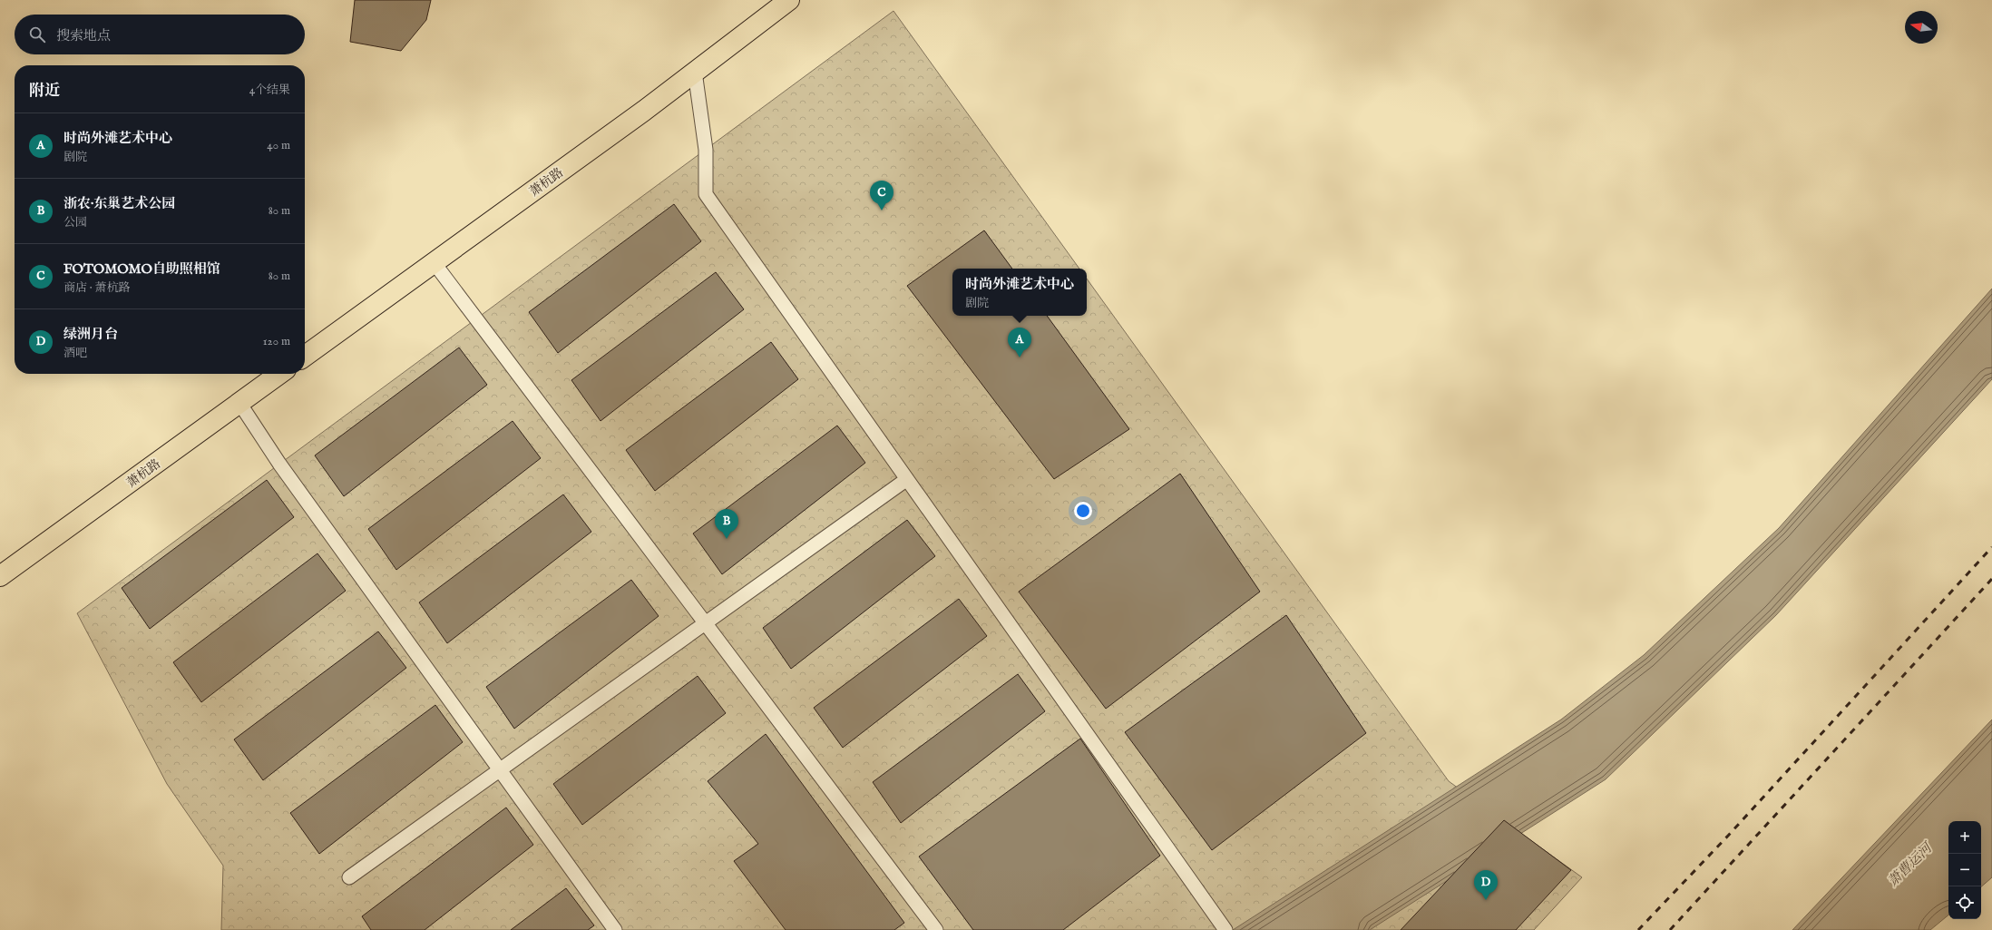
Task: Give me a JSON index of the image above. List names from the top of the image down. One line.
{"streets":{"main road":["萧杭路"]},"water":["萧曹运河"],"north":"left","page":{"search":"搜索地点","heading":["附近","4个结果"],"list":[{"mark":"A","name":"时尚外滩艺术中心","note":"剧院","value":"40 m"},{"mark":"B","name":"浙农·东巢艺术公园","note":"公园","value":"80 m"},{"mark":"C","name":"FOTOMOMO自助照相馆","note":"商店 · 萧杭路","value":"80 m"},{"mark":"D","name":"绿洲月台","note":"酒吧","value":"120 m"}],"pins":["C","A","B","D"],"popup":["时尚外滩艺术中心","剧院"],"map_buttons":["+","−"]}}
